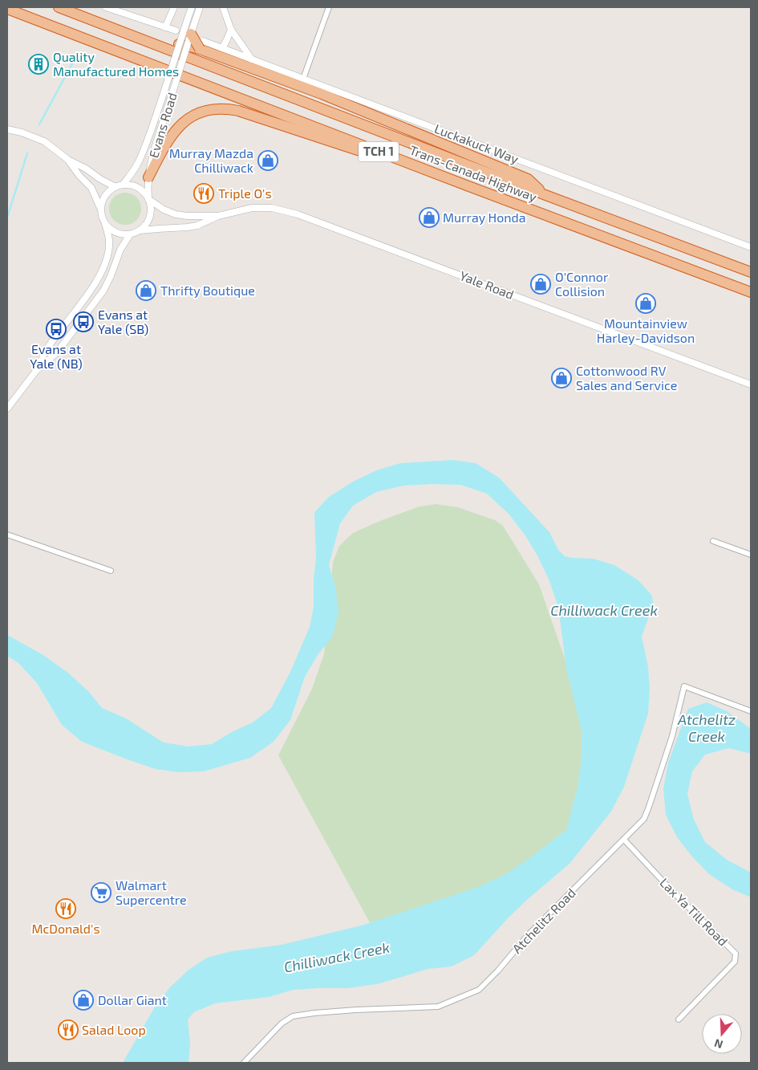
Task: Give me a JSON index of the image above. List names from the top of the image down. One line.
{"streets":{"highway":["TCH 1","Trans-Canada Highway"],"street":["Evans Road","Luckakuck Way","Yale Road","Lax Ya Till Road","Atchelitz Road"]},"crossings":[["Evans Road","Yale Road"],["Lax Ya Till Road","Atchelitz Road"]],"water":["Chilliwack Creek","Atchelitz Creek"],"places":{"building":["Quality Manufactured Homes"],"shop":["Murray Mazda Chilliwack","Murray Honda","O'Connor Collision","Thrifty Boutique","Mountainview Harley-Davidson","Cottonwood RV Sales and Service","Dollar Giant"],"restaurant":["Triple O's","McDonald's","Salad Loop"],"bus stop":["Evans at Yale (SB)","Evans at Yale (NB)"],"supermarket":["Walmart Supercentre"]},"north":"bottom"}
